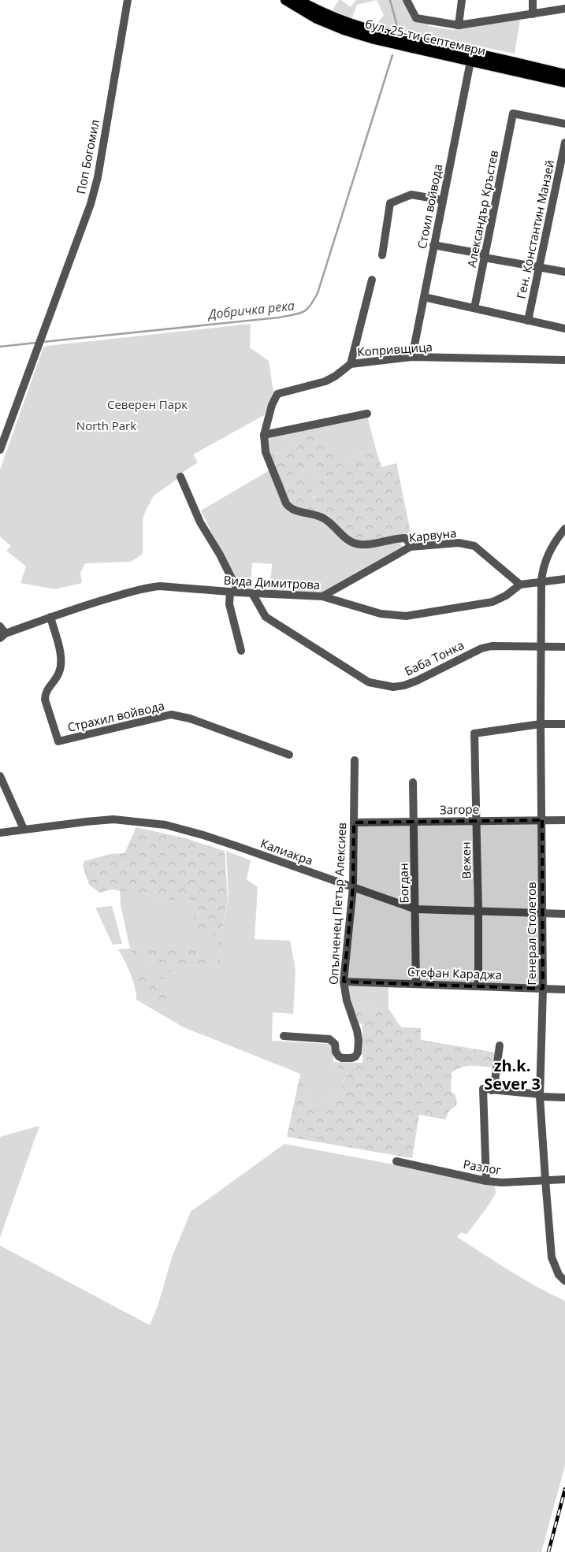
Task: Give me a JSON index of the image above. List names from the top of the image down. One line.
{"streets":{"main road":["бул. 25-ти Септември"],"street":["Поп Богомил","Стоил войвода","Александър Кръстев","Ген. Константин Манзей","Копривщица","Карвуна","Вида Димитрова","Баба Тонка","Страхил войвода","Загоре","Калиакра","Вежен","Богдан","Опълченец Петър Алексиев","Генерал Столетов","Стефан Караджа","Разлог"]},"crossings":[["бул. 25-ти Септември","Стоил войвода"],["Стоил войвода","Копривщица"],["Копривщица","Карвуна"],["Карвуна","Вида Димитрова"],["Вида Димитрова","Баба Тонка"],["Вида Димитрова","Страхил войвода"],["Вида Димитрова","Генерал Столетов"],["Баба Тонка","Генерал Столетов"],["Загоре","Вежен"],["Загоре","Богдан"],["Загоре","Опълченец Петър Алексиев"],["Загоре","Генерал Столетов"],["Калиакра","Вежен"],["Калиакра","Богдан"],["Калиакра","Опълченец Петър Алексиев"],["Калиакра","Генерал Столетов"],["Вежен","Генерал Столетов"],["Вежен","Стефан Караджа"],["Богдан","Стефан Караджа"],["Опълченец Петър Алексиев","Стефан Караджа"],["Генерал Столетов","Стефан Караджа"],["Генерал Столетов","Разлог"]],"districts":["zh.k. Sever 3"],"water":["Добричка река"],"parks":["Северен Парк","North Park"]}
